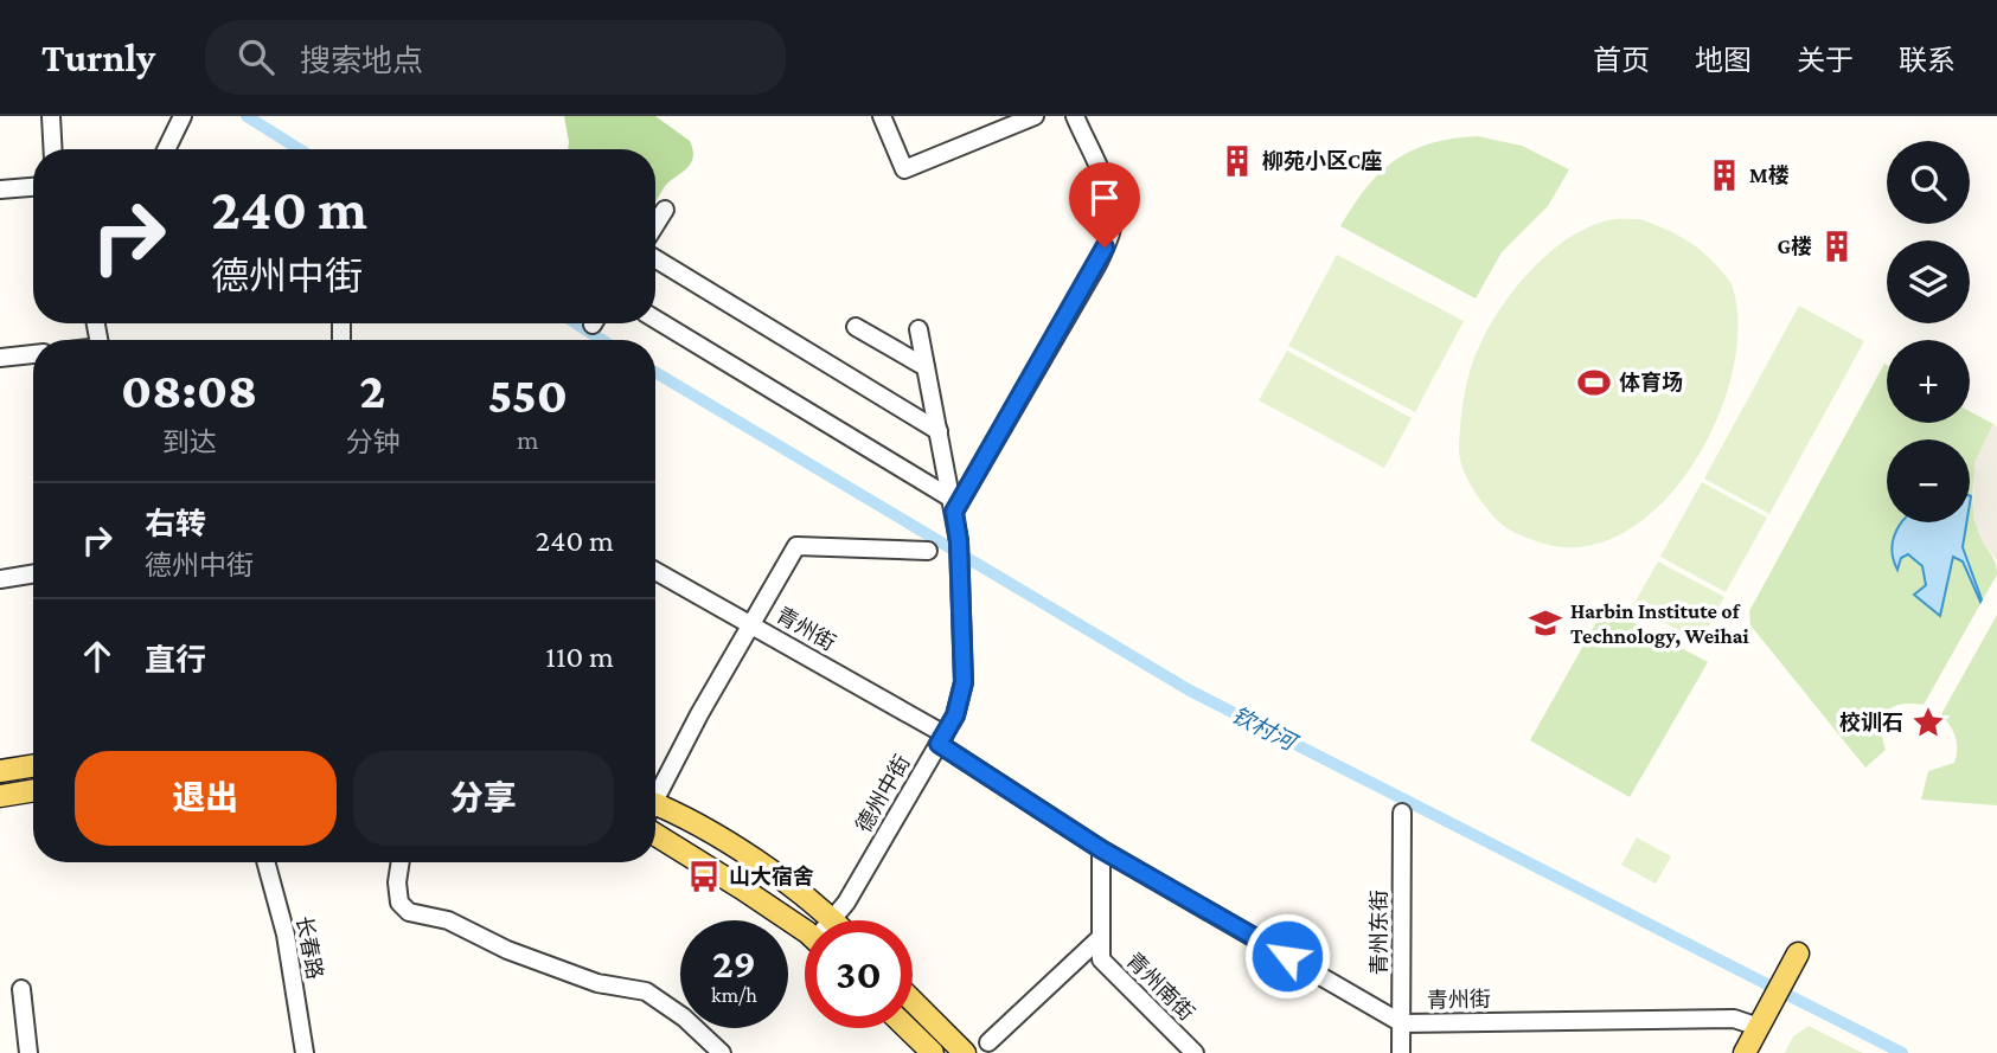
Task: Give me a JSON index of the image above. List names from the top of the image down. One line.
{"streets":{"street":["青州街","德州中街","青州东街","长春路","青州南街"]},"crossings":[["青州街","德州中街"],["青州街","青州东街"],["青州街","青州南街"]],"water":["钦村河"],"places":{"building":["柳苑小区C座","M楼","G楼"],"sports":["体育场"],"school or university":["Harbin Institute of Technology, Weihai"],"place":["校训石"],"bus stop":["山大宿舍"]},"page":{"header":"Turnly","search":"搜索地点","nav":["首页","地图","关于","联系"],"map_buttons":["+","−"],"turn":["240 m","德州中街"],"eta":["08:08","到达","2","分钟","550","m"],"list":[{"name":"右转","note":"德州中街","value":"240 m"},{"name":"直行","value":"110 m"}],"buttons":["退出","分享"],"speed":"29 km/h","limit":"30"}}
